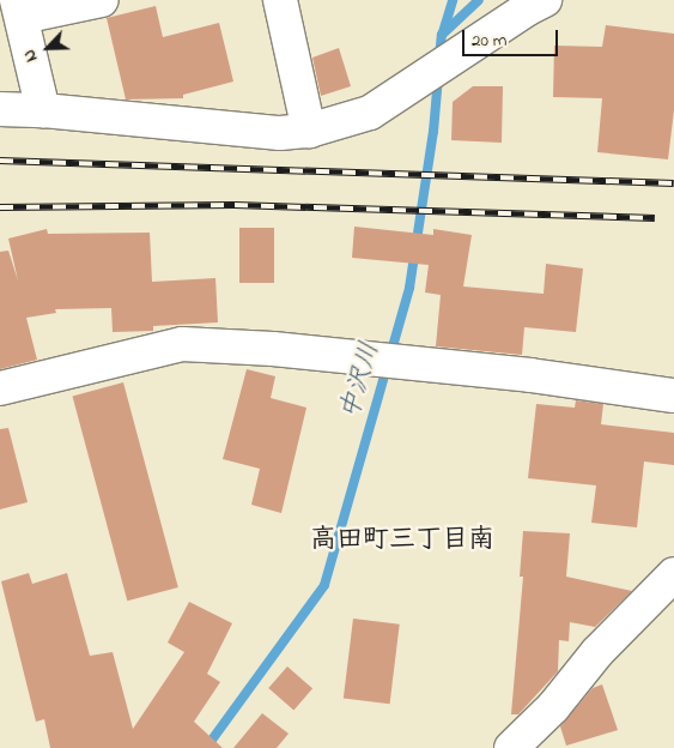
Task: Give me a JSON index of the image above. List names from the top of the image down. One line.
{"districts":["高田町三丁目南"],"water":["中沢川"],"scale_bar":"20 m","north":"bottom left"}
